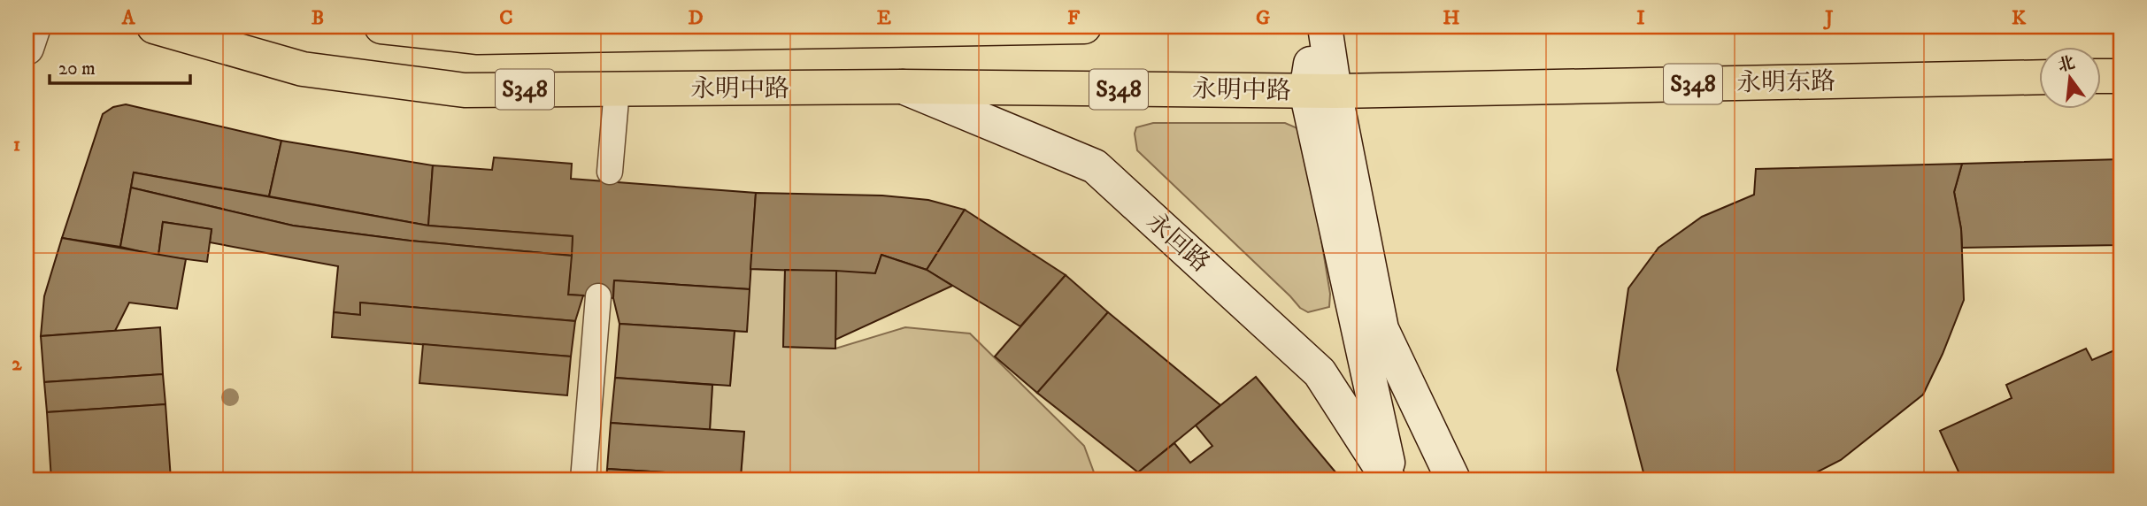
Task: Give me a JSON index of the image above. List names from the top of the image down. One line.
{"streets":{"main road":["永明东路","S348","永明中路","永回路"]},"crossings":[["永明东路","永明中路"],["永明中路","永回路"]],"scale_bar":"20 m","north":"top","grid":{"columns":["A","B","C","D","E","F","G","H","I","J","K"],"rows":["1","2"]}}
